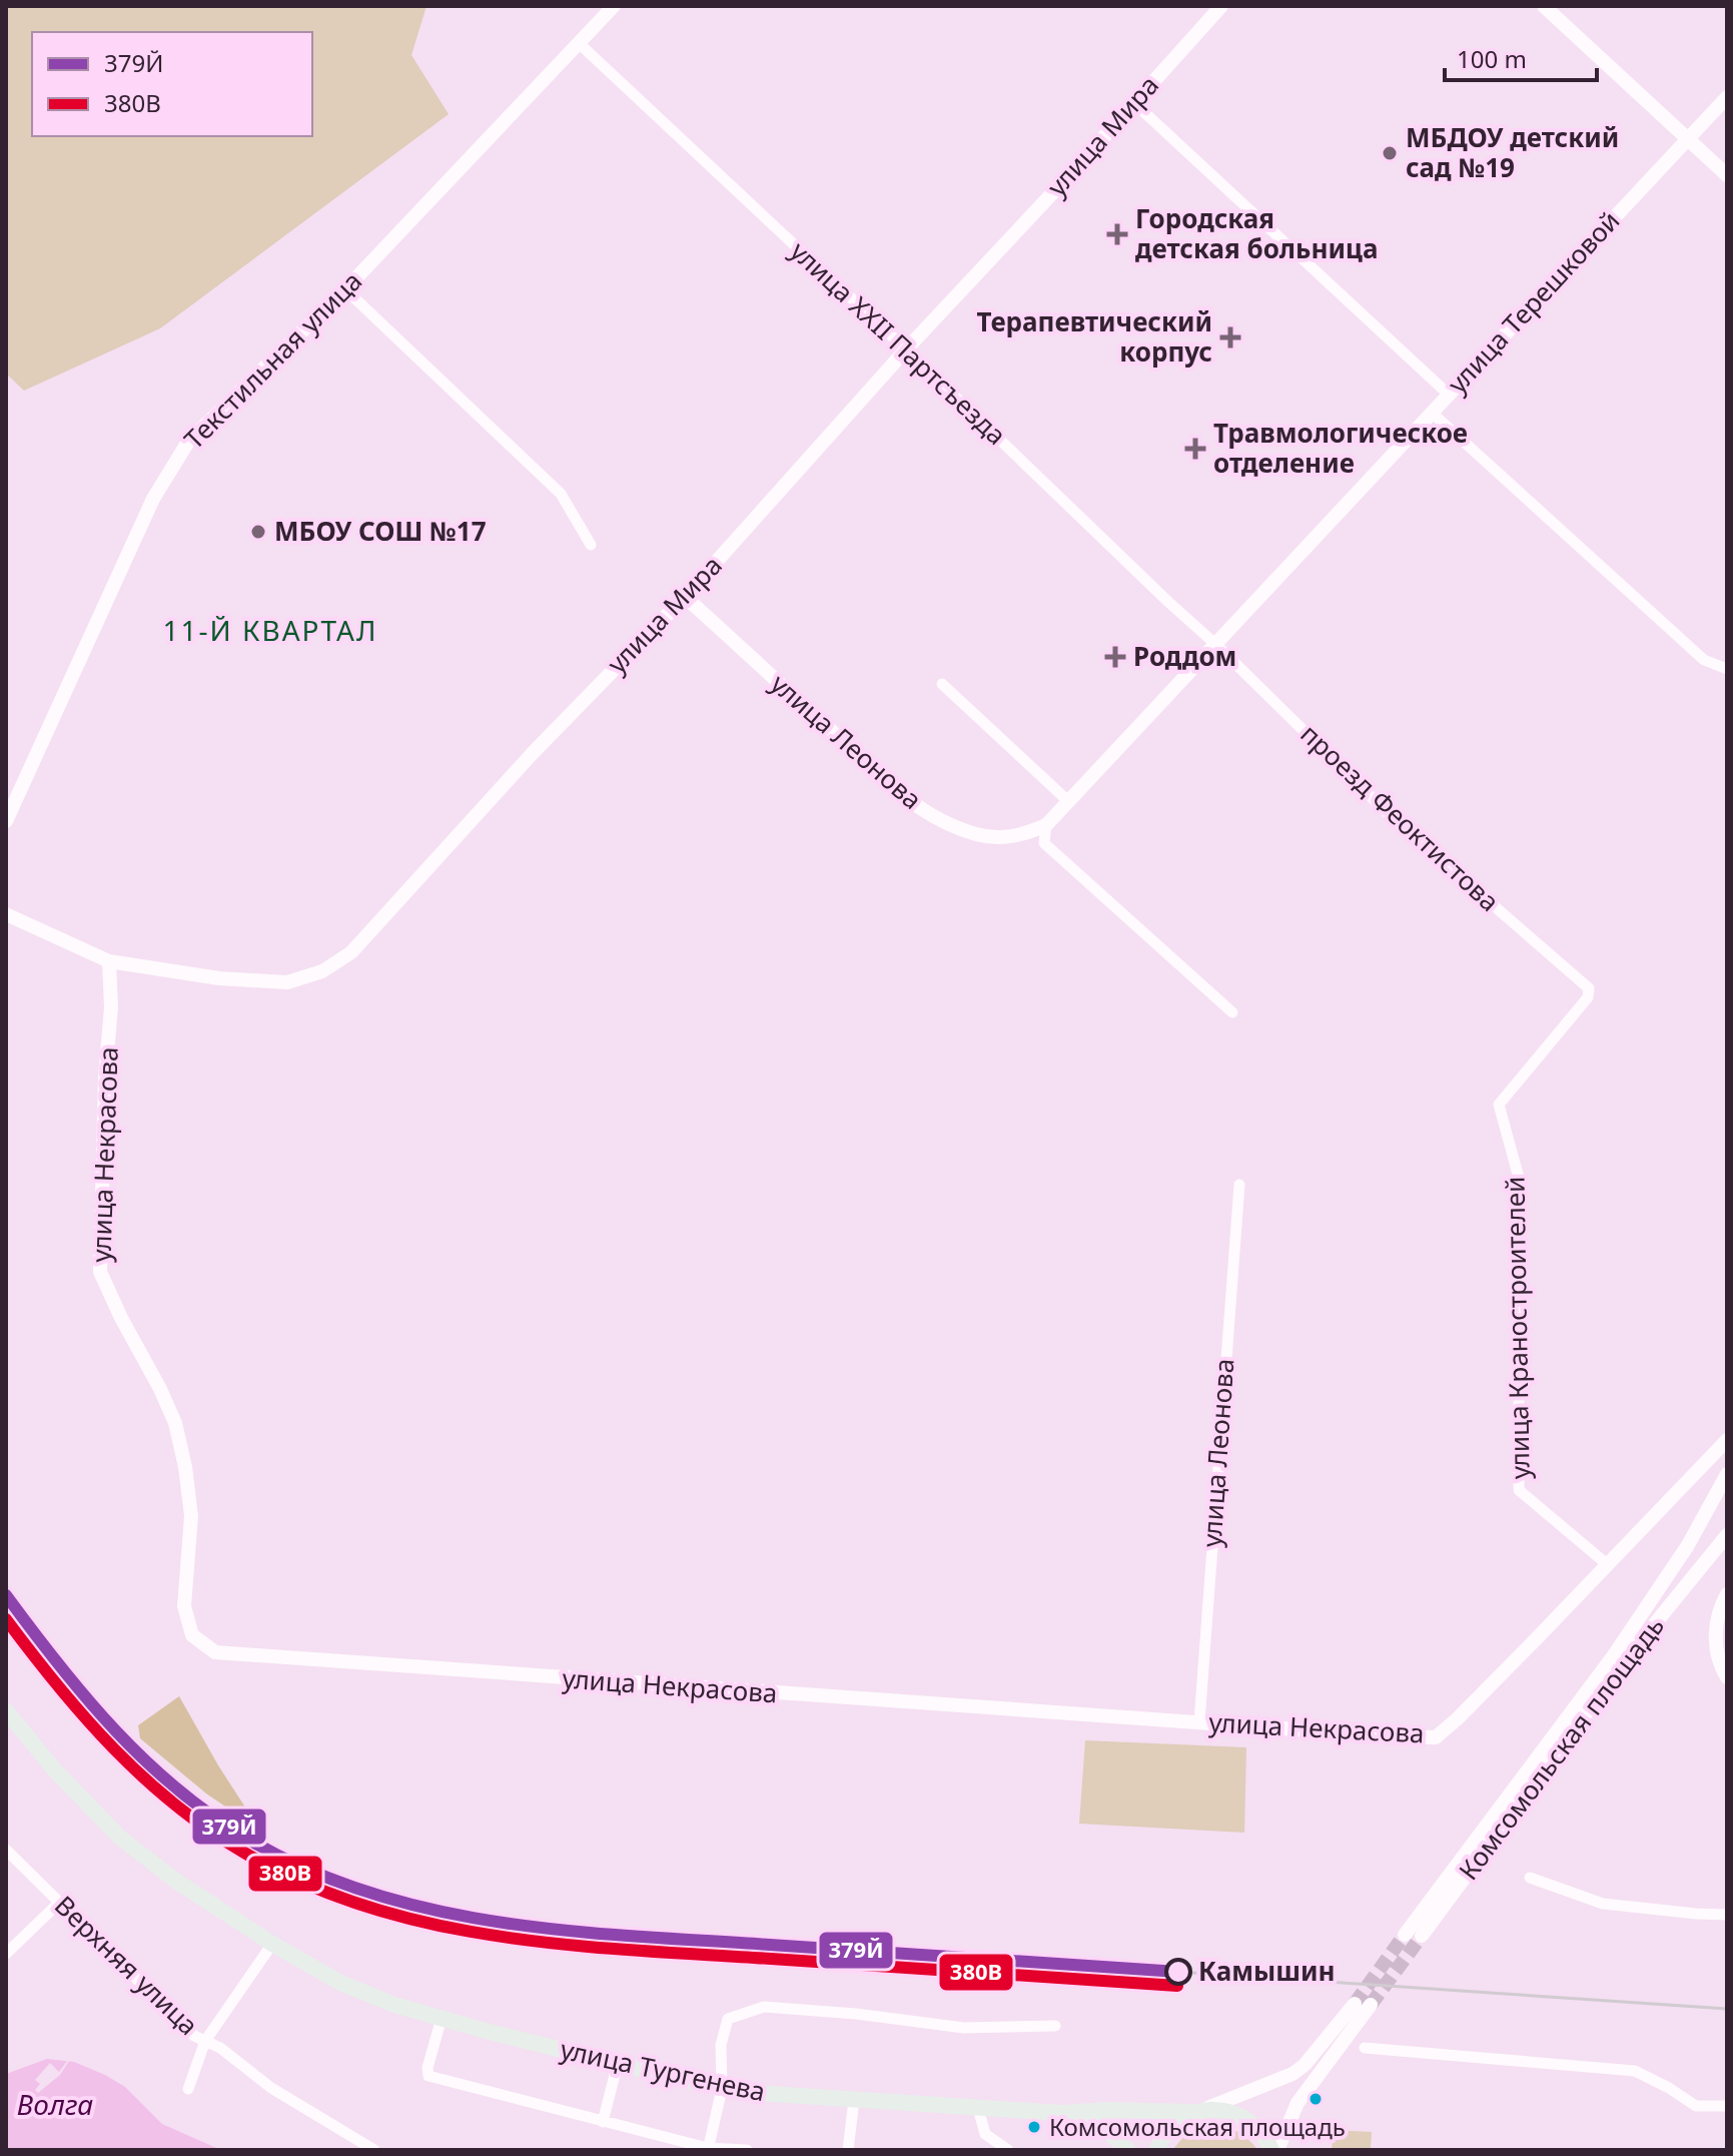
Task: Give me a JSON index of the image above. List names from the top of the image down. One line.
{"streets":{"main road":["улица Тургенева"],"street":["улица Мира","улица Терешковой","улица XXII Партсъезда","Текстильная улица","улица Леонова","проезд Феоктистова","улица Некрасова","улица Краностроителей","Комсомольская площадь","Верхняя улица"]},"crossings":[["улица Мира","улица XXII Партсъезда"],["улица Мира","улица Леонова"],["улица Мира","улица Некрасова"],["улица Терешковой","улица XXII Партсъезда"],["улица Терешковой","улица Леонова"],["улица Терешковой","проезд Феоктистова"],["улица XXII Партсъезда","Текстильная улица"],["улица XXII Партсъезда","проезд Феоктистова"],["улица Леонова","улица Некрасова"],["проезд Феоктистова","улица Краностроителей"],["улица Некрасова","улица Краностроителей"]],"districts":["11-Й КВАРТАЛ"],"water":["Волга"],"places":{"other":["МБДОУ детский сад №19","МБОУ СОШ №17","Камышин","Комсомольская площадь"],"health":["Городская детская больница","Терапевтический корпус","Травмологическое отделение","Роддом"]},"lines":["transit line 379Й","transit line 380В"],"legend":["379Й","380В"],"scale_bar":"100 m"}
